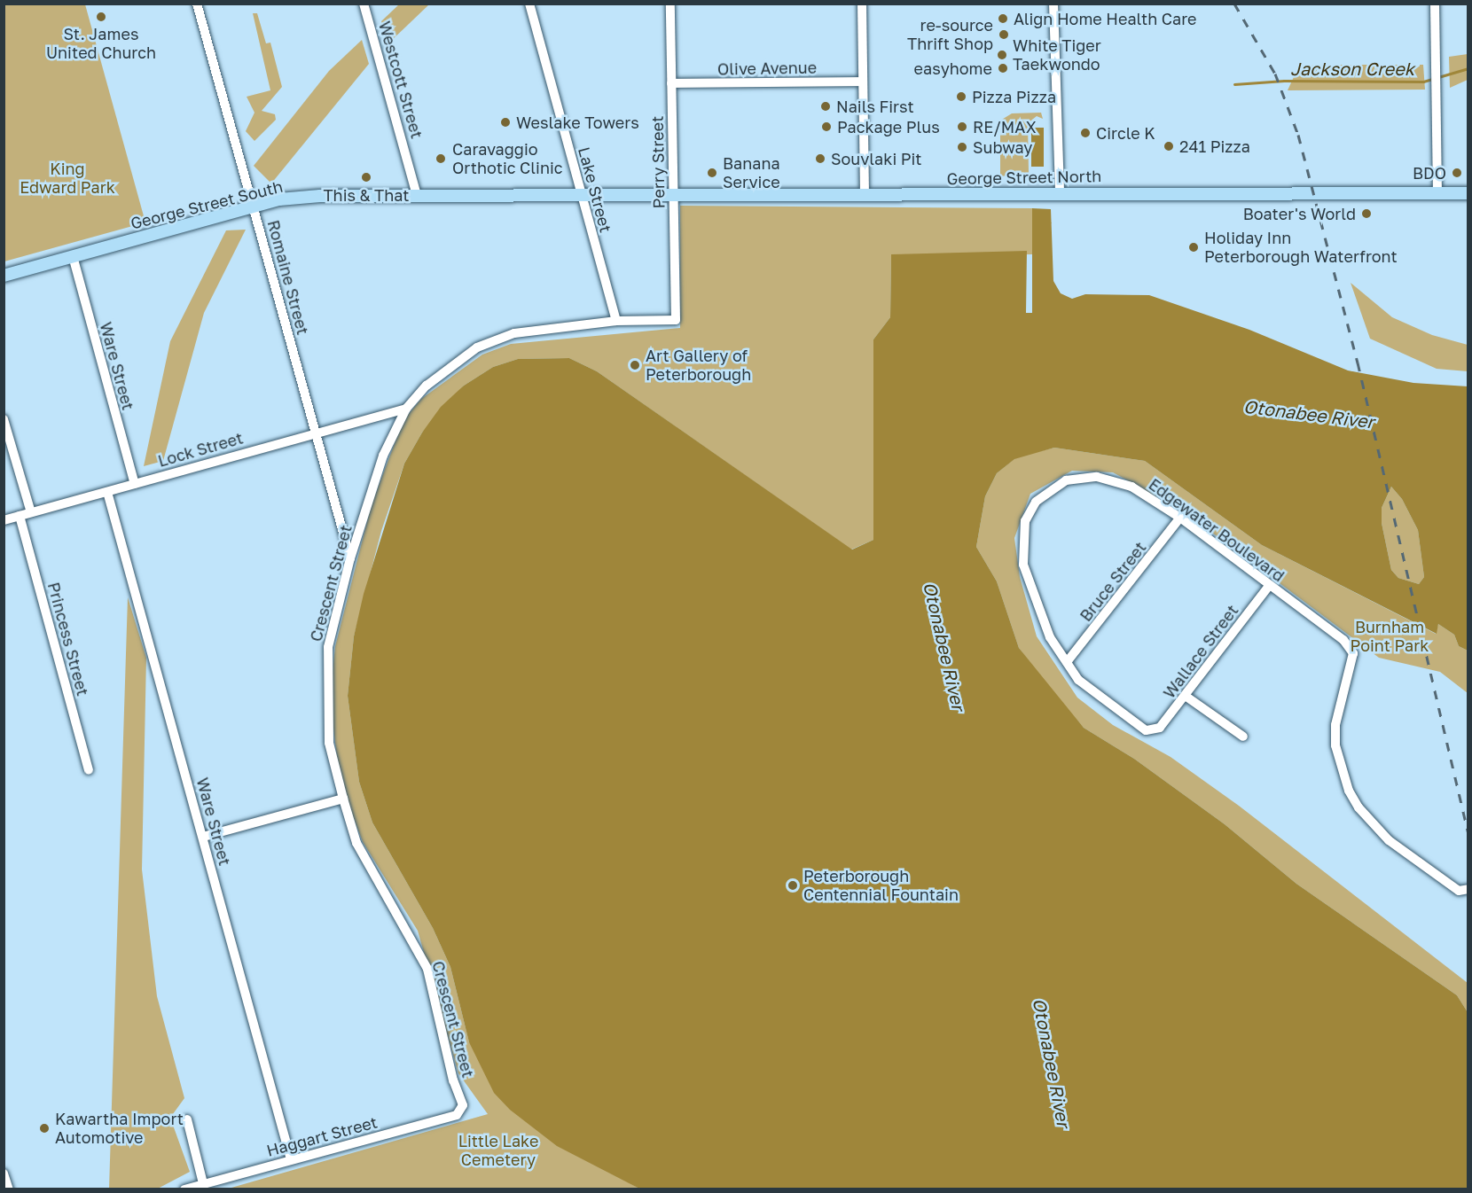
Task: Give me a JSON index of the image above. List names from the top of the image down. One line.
{"streets":{"main road":["George Street North","George Street South"],"street":["Olive Avenue","Westcott Street","Perry Street","Lake Street","Romaine Street","Ware Street","Lock Street","Edgewater Boulevard","Bruce Street","Crescent Street","Princess Street","Wallace Street","Haggart Street"]},"crossings":[["Olive Avenue","Perry Street"],["Westcott Street","George Street South"],["Perry Street","George Street North"],["Perry Street","Crescent Street"],["George Street North","Lake Street"],["George Street North","George Street South"],["Lake Street","George Street South"],["Lake Street","Crescent Street"],["George Street South","Romaine Street"],["George Street South","Ware Street"],["Romaine Street","Lock Street"],["Romaine Street","Crescent Street"],["Ware Street","Lock Street"],["Ware Street","Haggart Street"],["Lock Street","Crescent Street"],["Lock Street","Princess Street"],["Edgewater Boulevard","Bruce Street"],["Edgewater Boulevard","Wallace Street"],["Crescent Street","Haggart Street"]],"water":["Jackson Creek","Otonabee River"],"parks":["King Edward Park","Burnham Point Park","Little Lake Cemetery"],"places":["St. James United Church","Align Home Health Care","re-source Thrift Shop","White Tiger Taekwondo","easyhome","Pizza Pizza","Nails First","Weslake Towers","Package Plus","RE/MAX","Circle K","241 Pizza","Subway","Caravaggio Orthotic Clinic","Souvlaki Pit","Banana Service","BDO","This & That","Boater's World","Holiday Inn Peterborough Waterfront","Art Gallery of Peterborough","Peterborough Centennial Fountain","Kawartha Import Automotive"]}
